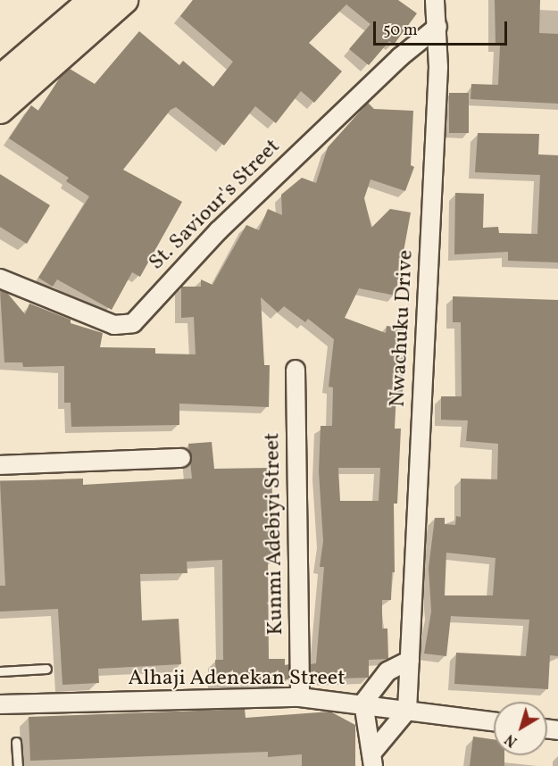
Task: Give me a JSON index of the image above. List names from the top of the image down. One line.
{"streets":{"street":["St. Saviour's Street","Nwachuku Drive","Kunmi Adebiyi Street","Alhaji Adenekan Street"]},"crossings":[["St. Saviour's Street","Nwachuku Drive"],["Nwachuku Drive","Alhaji Adenekan Street"],["Kunmi Adebiyi Street","Alhaji Adenekan Street"]],"scale_bar":"50 m","north":"bottom left"}
